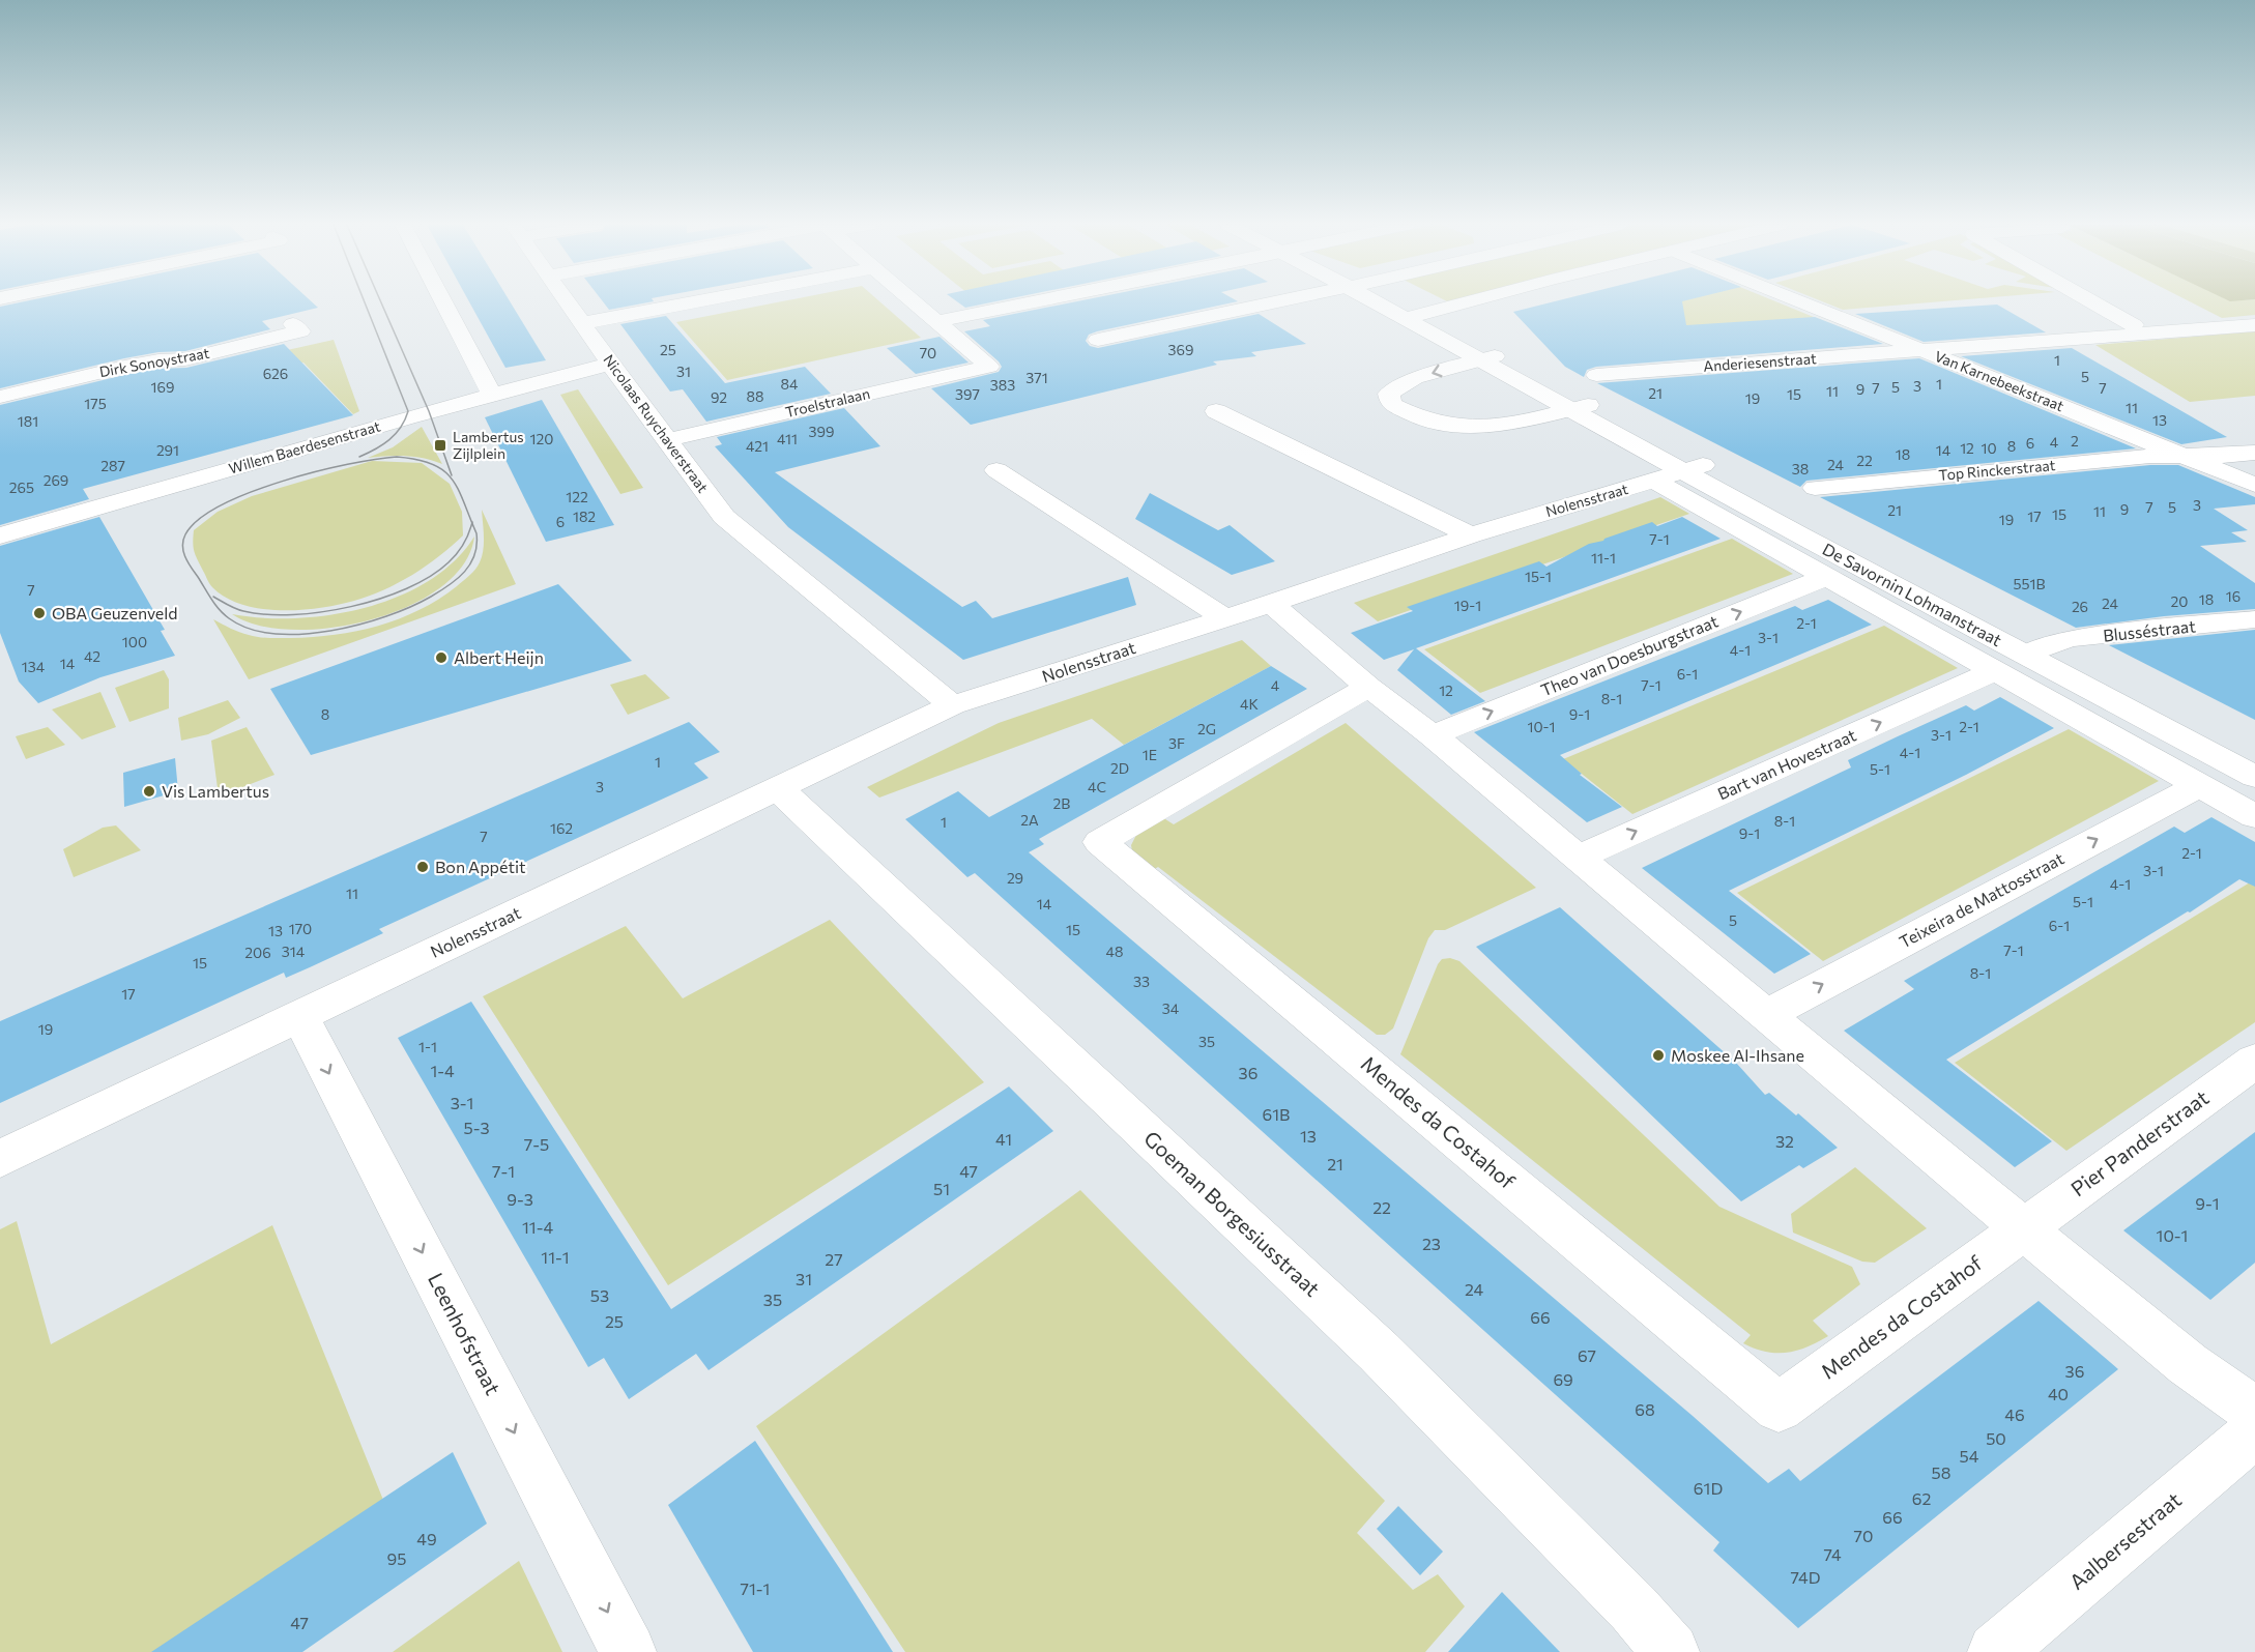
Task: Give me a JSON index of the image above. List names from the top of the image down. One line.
{"streets":{"street":["Dirk Sonoystraat","Anderiesenstraat","Van Karnebeekstraat","Troelstralaan","Nicolaas Ruychaverstraat","Willem Baerdesenstraat","Top Rinckerstraat","Nolensstraat","De Savornin Lohmanstraat","Blusséstraat","Theo van Doesburgstraat","Bart van Hovestraat","Teixeira de Mattosstraat","Mendes da Costahof","Pier Panderstraat","Goeman Borgesiusstraat","Leenhofstraat","Aalbersestraat"]},"crossings":[["Anderiesenstraat","Van Karnebeekstraat"],["Van Karnebeekstraat","Top Rinckerstraat"],["Troelstralaan","Nicolaas Ruychaverstraat"],["Nicolaas Ruychaverstraat","Willem Baerdesenstraat"],["Nicolaas Ruychaverstraat","Nolensstraat"],["Nolensstraat","De Savornin Lohmanstraat"],["Nolensstraat","Goeman Borgesiusstraat"],["Nolensstraat","Leenhofstraat"],["De Savornin Lohmanstraat","Blusséstraat"],["De Savornin Lohmanstraat","Theo van Doesburgstraat"],["De Savornin Lohmanstraat","Bart van Hovestraat"],["De Savornin Lohmanstraat","Teixeira de Mattosstraat"],["Mendes da Costahof","Pier Panderstraat"]],"one_way":["Theo van Doesburgstraat","Bart van Hovestraat","Teixeira de Mattosstraat","Leenhofstraat"],"places":{"transit":["Lambertus Zijlplein"],"other":["OBA Geuzenveld","Albert Heijn","Vis Lambertus","Bon Appétit","Moskee Al-Ihsane"]},"house_numbers":["25","369","70","1","31","626","5","371","84","1","383","3","169","5","7","7","9","11","21","397","15","88","92","19","175","11","13","181","399","120","411","2","4","6","421","8","12","10","291","14","18","22","24","287","38","269","265","122","3","7","5","9","21","11","15","182","17","19","6","7-1","11-1","15-1","551B","7","16","18","20","24","19-1","26","2-1","3-1","100","4-1","42","14","134","6-1","4","7-1","12","8-1","4K","8","9-1","10-1","2-1","2G","3-1","3F","4-1","1E","1","2D","5-1","3","4C","2B","2A","8-1","1","162","9-1","7","2-1","3-1","29","4-1","11","5-1","14","5","6-1","170","15","13","7-1","314","48","206","15","8-1","33","17","34","19","35","1-1","1-4","36","3-1","61B","5-3","13","41","32","7-5","21","7-1","47","51","9-3","9-1","22","11-4","10-1","23","11-1","27","31","24","53","35","66","25","67","36","69","40","68","46","50","54","58","61D","62","66","70","49","74","95","74D","71-1","47"]}
